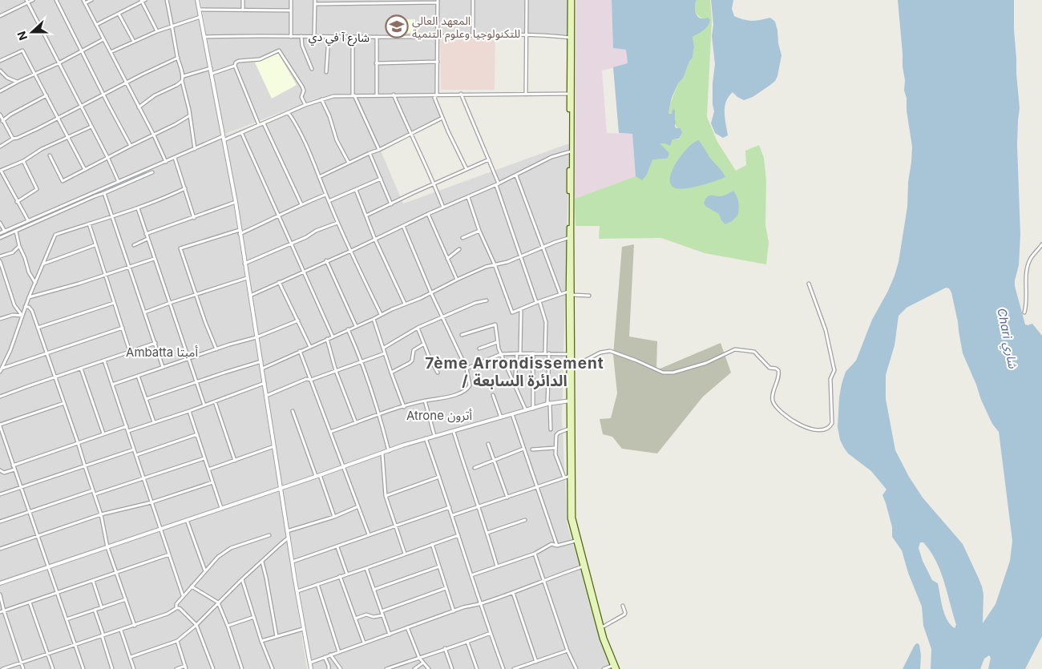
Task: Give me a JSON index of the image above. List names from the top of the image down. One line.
{"streets":{"street":["شارع آ في دي"]},"districts":["Ambatta أمبتا","7ème Arrondissement / الدائرة السابعة","Atrone أترون"],"water":["Chari شاري"],"places":{"school or university":["المعهد العالي للتكنولوجيا وعلوم التنمية"]},"north":"left"}
